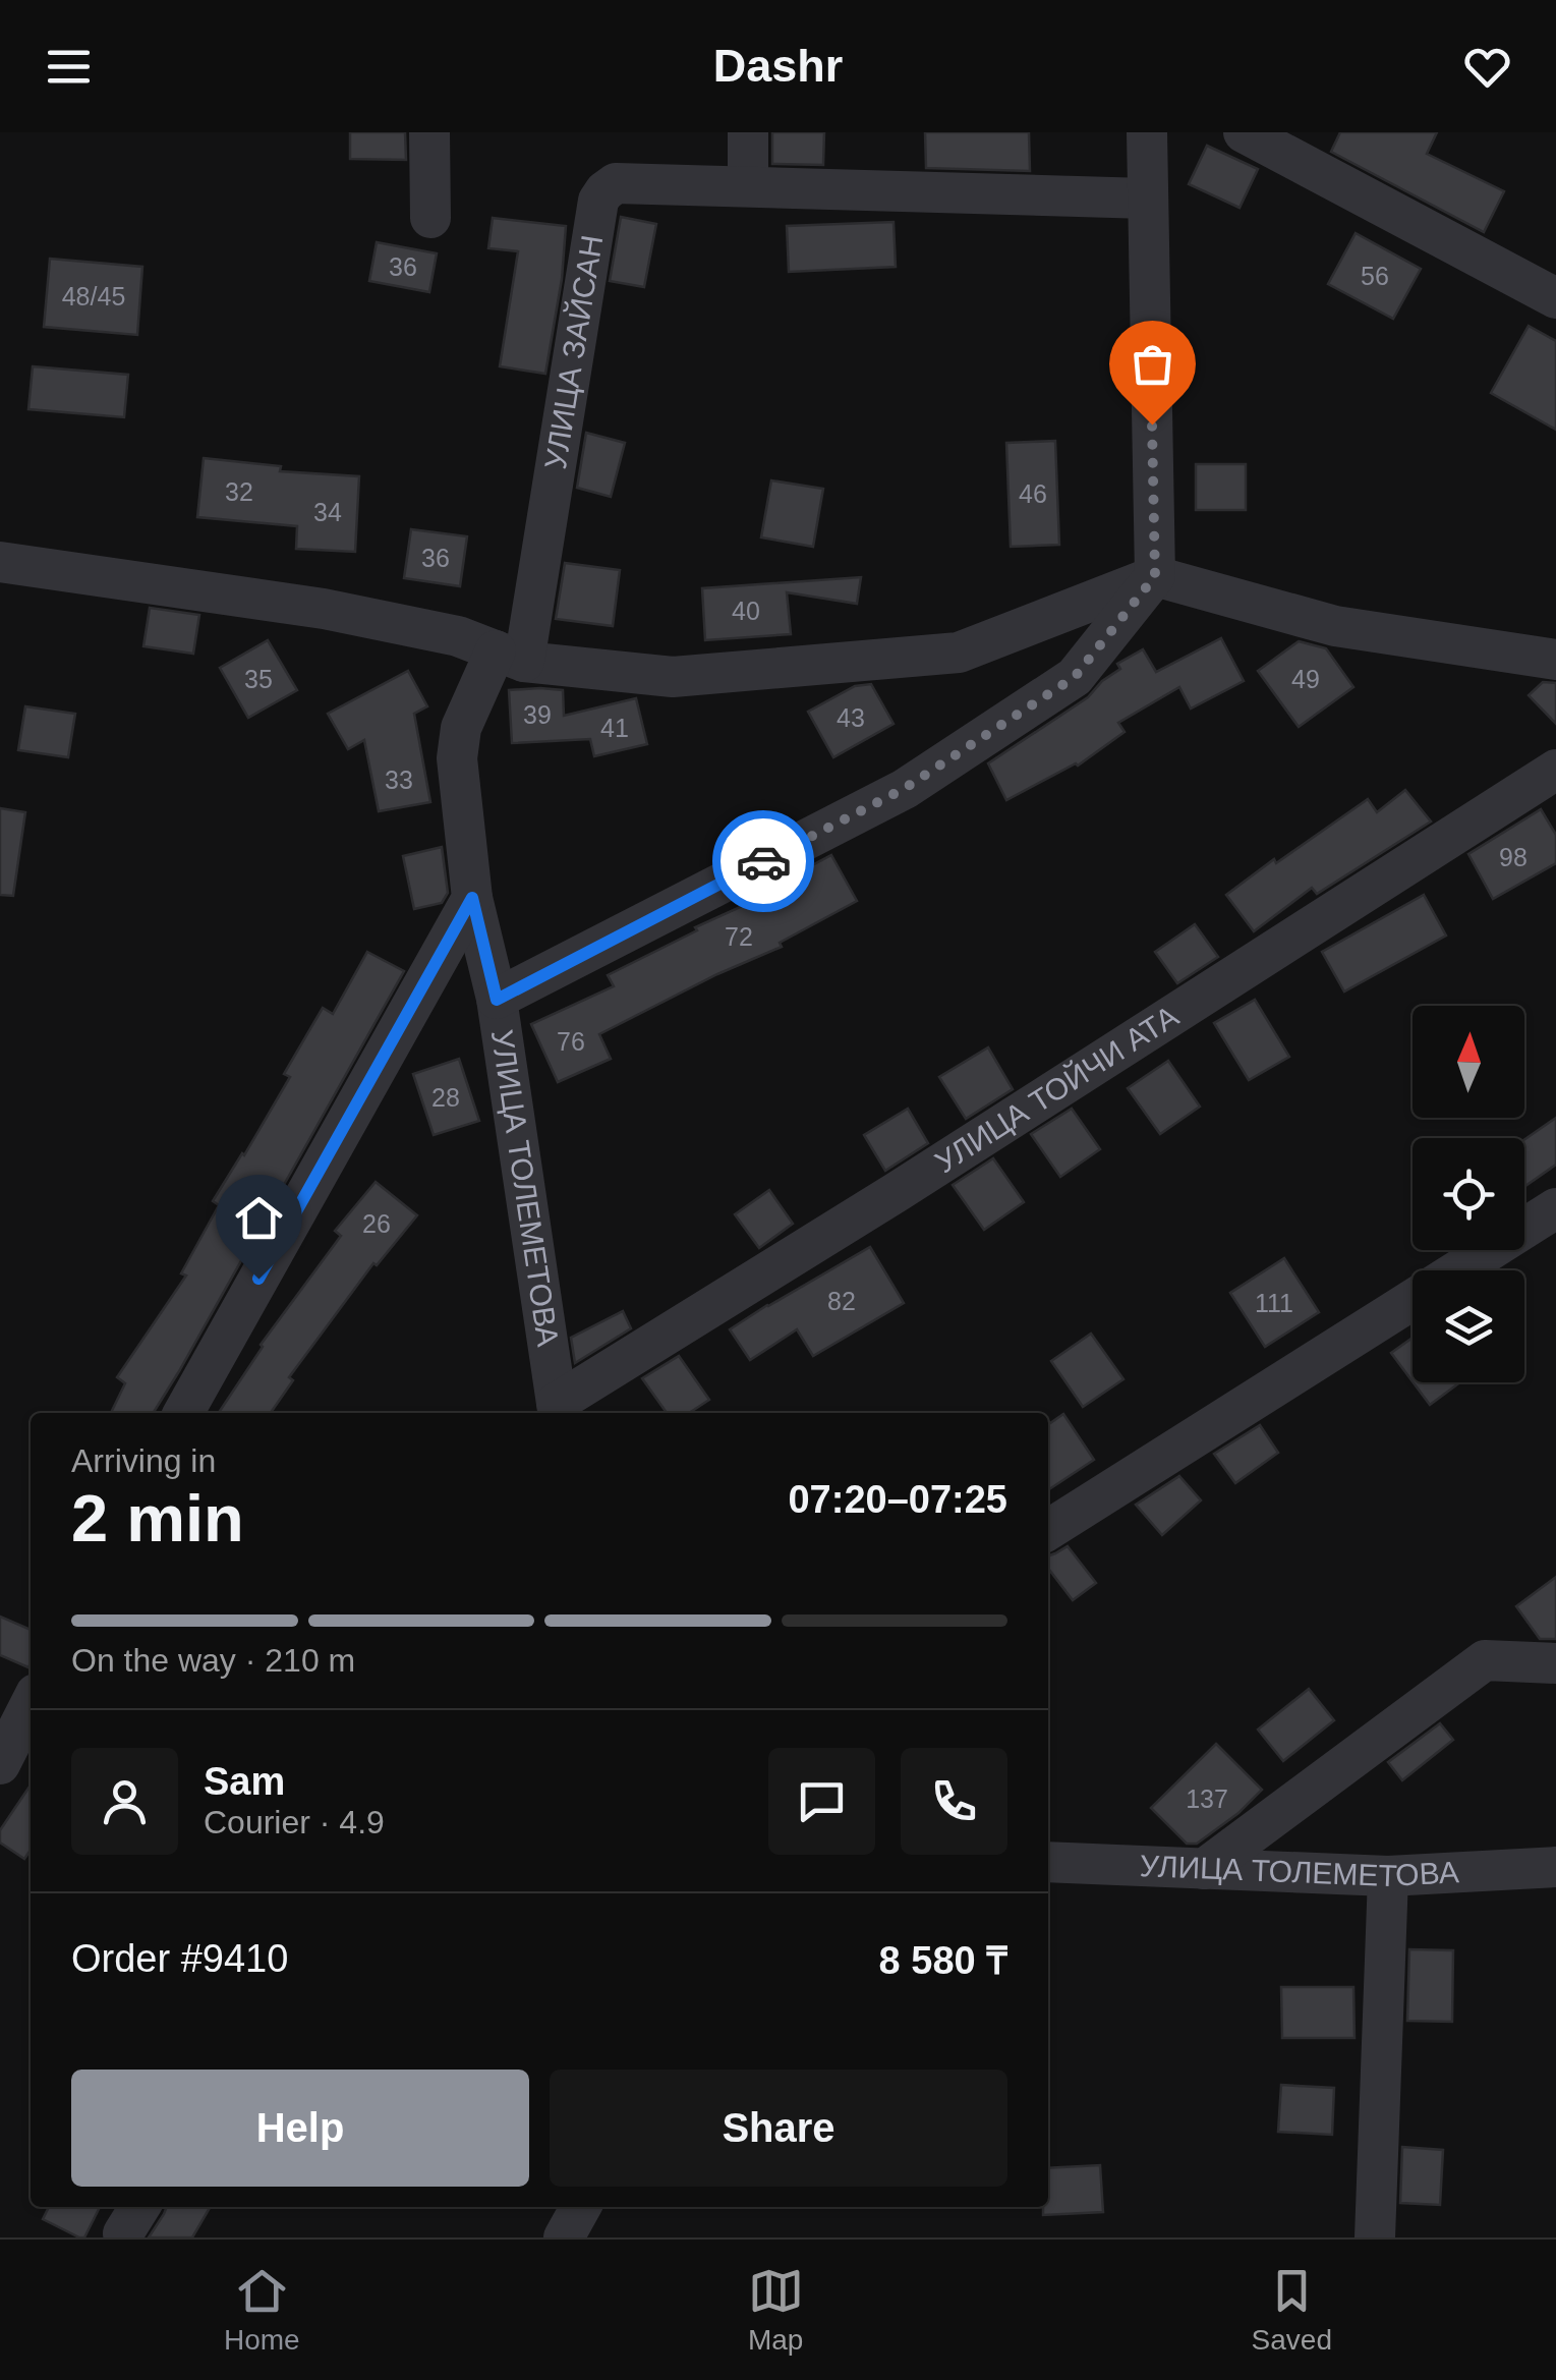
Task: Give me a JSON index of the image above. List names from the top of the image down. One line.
{"streets":{"street":["УЛИЦА ЗАЙСАН","УЛИЦА ТОЙЧИ АТА","УЛИЦА ТОЛЕМЕТОВА"]},"crossings":[["УЛИЦА ТОЙЧИ АТА","УЛИЦА ТОЛЕМЕТОВА"]],"house_numbers":["36","56","48/45","32","46","34","36","40","35","49","39","43","41","33","98","72","76","28","26","82","111","137"],"north":"top","page":{"header":"Dashr","heading":["2 min","Arriving in","07:20–07:25"],"panel":["Sam","Courier · 4.9","Order #9410","8 580 ₸"],"bar":"On the way · 210 m","buttons":["Help","Share"],"tabs":["Home","Map","Saved"]}}
